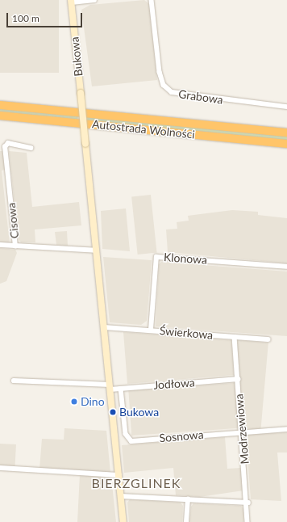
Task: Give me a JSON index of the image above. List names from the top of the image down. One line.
{"streets":{"highway":["Autostrada Wolności"],"main road":["Bukowa"],"street":["Grabowa","Cisowa","Klonowa","Świerkowa","Jodłowa","Modrzewiowa","Sosnowa"]},"crossings":[["Bukowa","Cisowa"],["Klonowa","Świerkowa"],["Świerkowa","Modrzewiowa"],["Jodłowa","Modrzewiowa"],["Jodłowa","Sosnowa"],["Modrzewiowa","Sosnowa"]],"districts":["BIERZGLINEK"],"places":["Dino","Bukowa"],"scale_bar":"100 m"}
